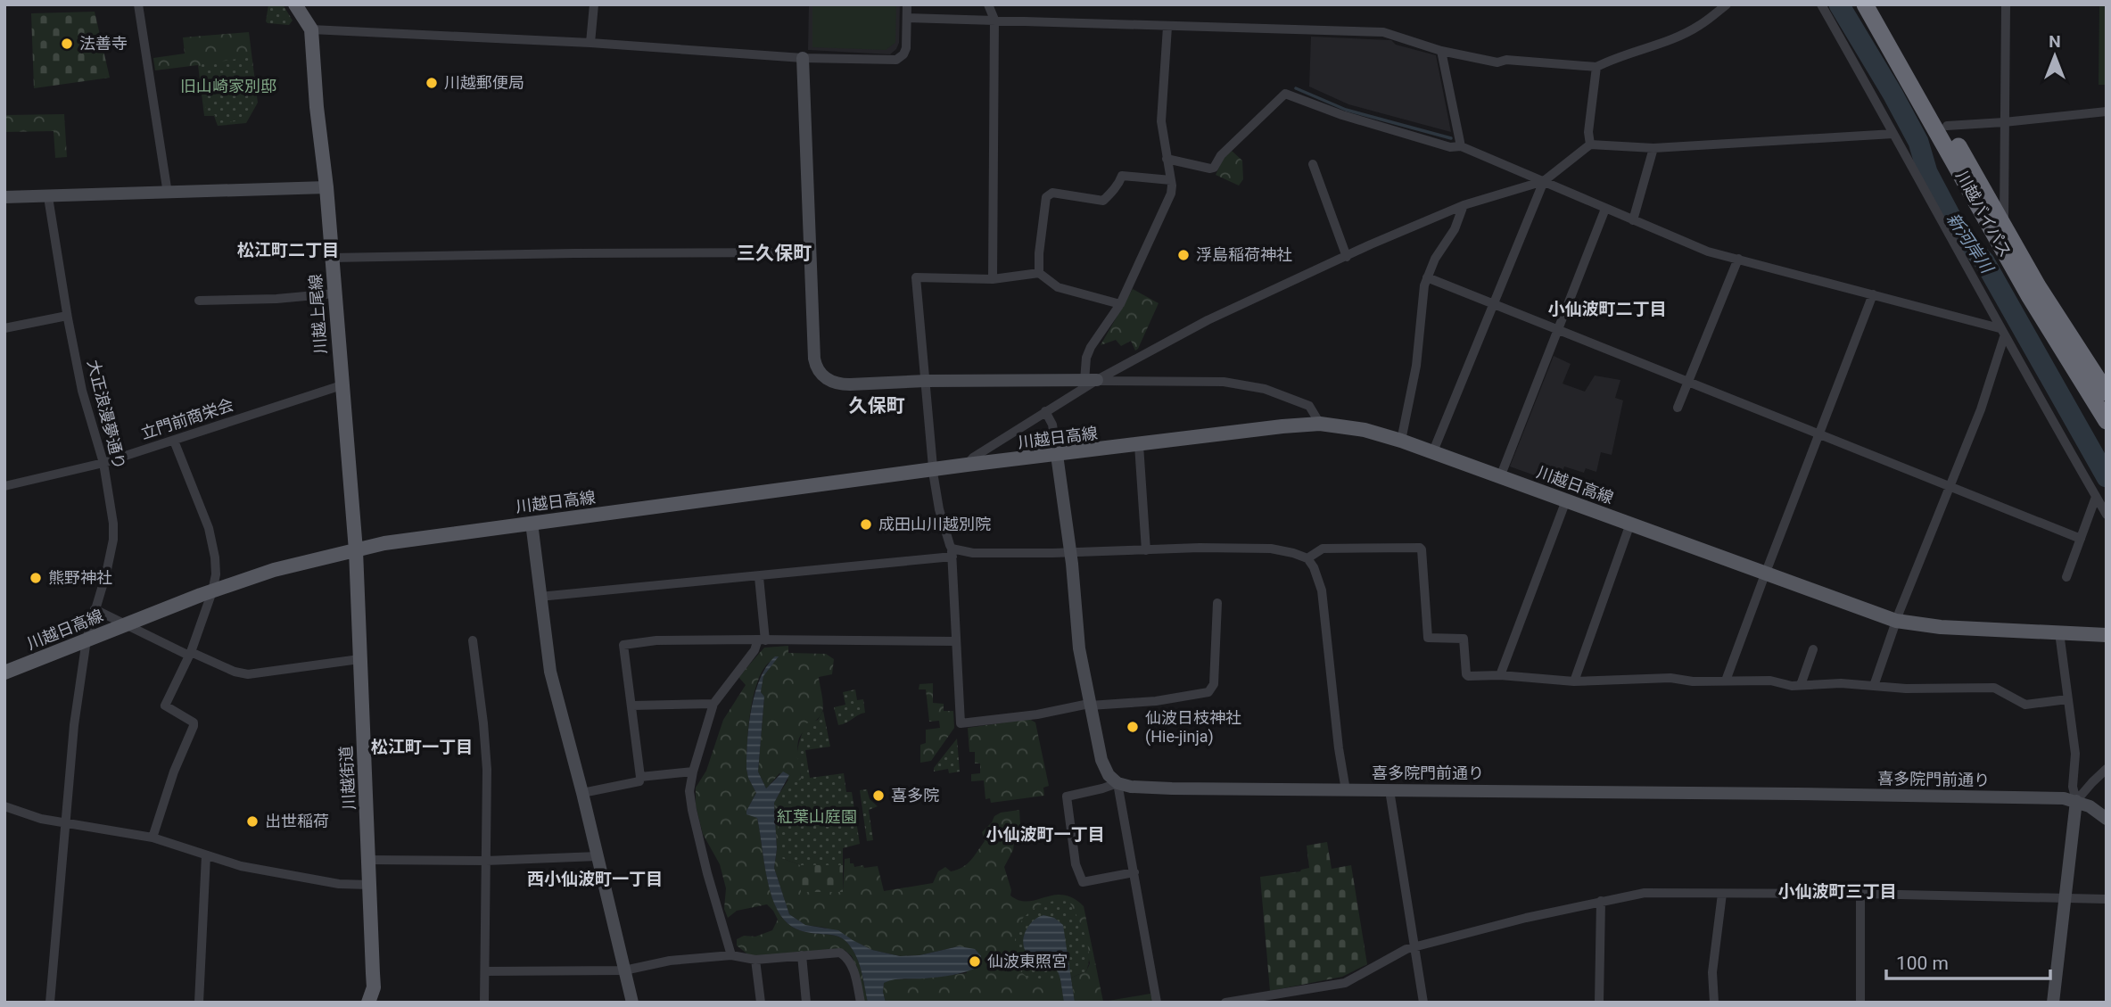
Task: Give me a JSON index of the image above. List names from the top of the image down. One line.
{"streets":{"highway":["川越バイパス"],"main road":["川越上尾線","川越日高線","川越街道"],"street":["大正浪漫夢通り","立門前商栄会","喜多院門前通り"]},"crossings":[["川越上尾線","立門前商栄会"],["川越上尾線","川越日高線"],["川越上尾線","川越街道"],["大正浪漫夢通り","立門前商栄会"],["大正浪漫夢通り","川越日高線"],["川越日高線","川越街道"]],"districts":["松江町二丁目","三久保町","小仙波町二丁目","久保町","松江町一丁目","小仙波町一丁目","西小仙波町一丁目","小仙波町三丁目"],"water":["新河岸川"],"parks":["旧山崎家別邸","紅葉山庭園"],"places":["法善寺","川越郵便局","浮島稲荷神社","成田山川越別院","熊野神社","仙波日枝神社 (Hie-jinja)","喜多院","出世稲荷","仙波東照宮"],"scale_bar":"100 m","north":"top"}
